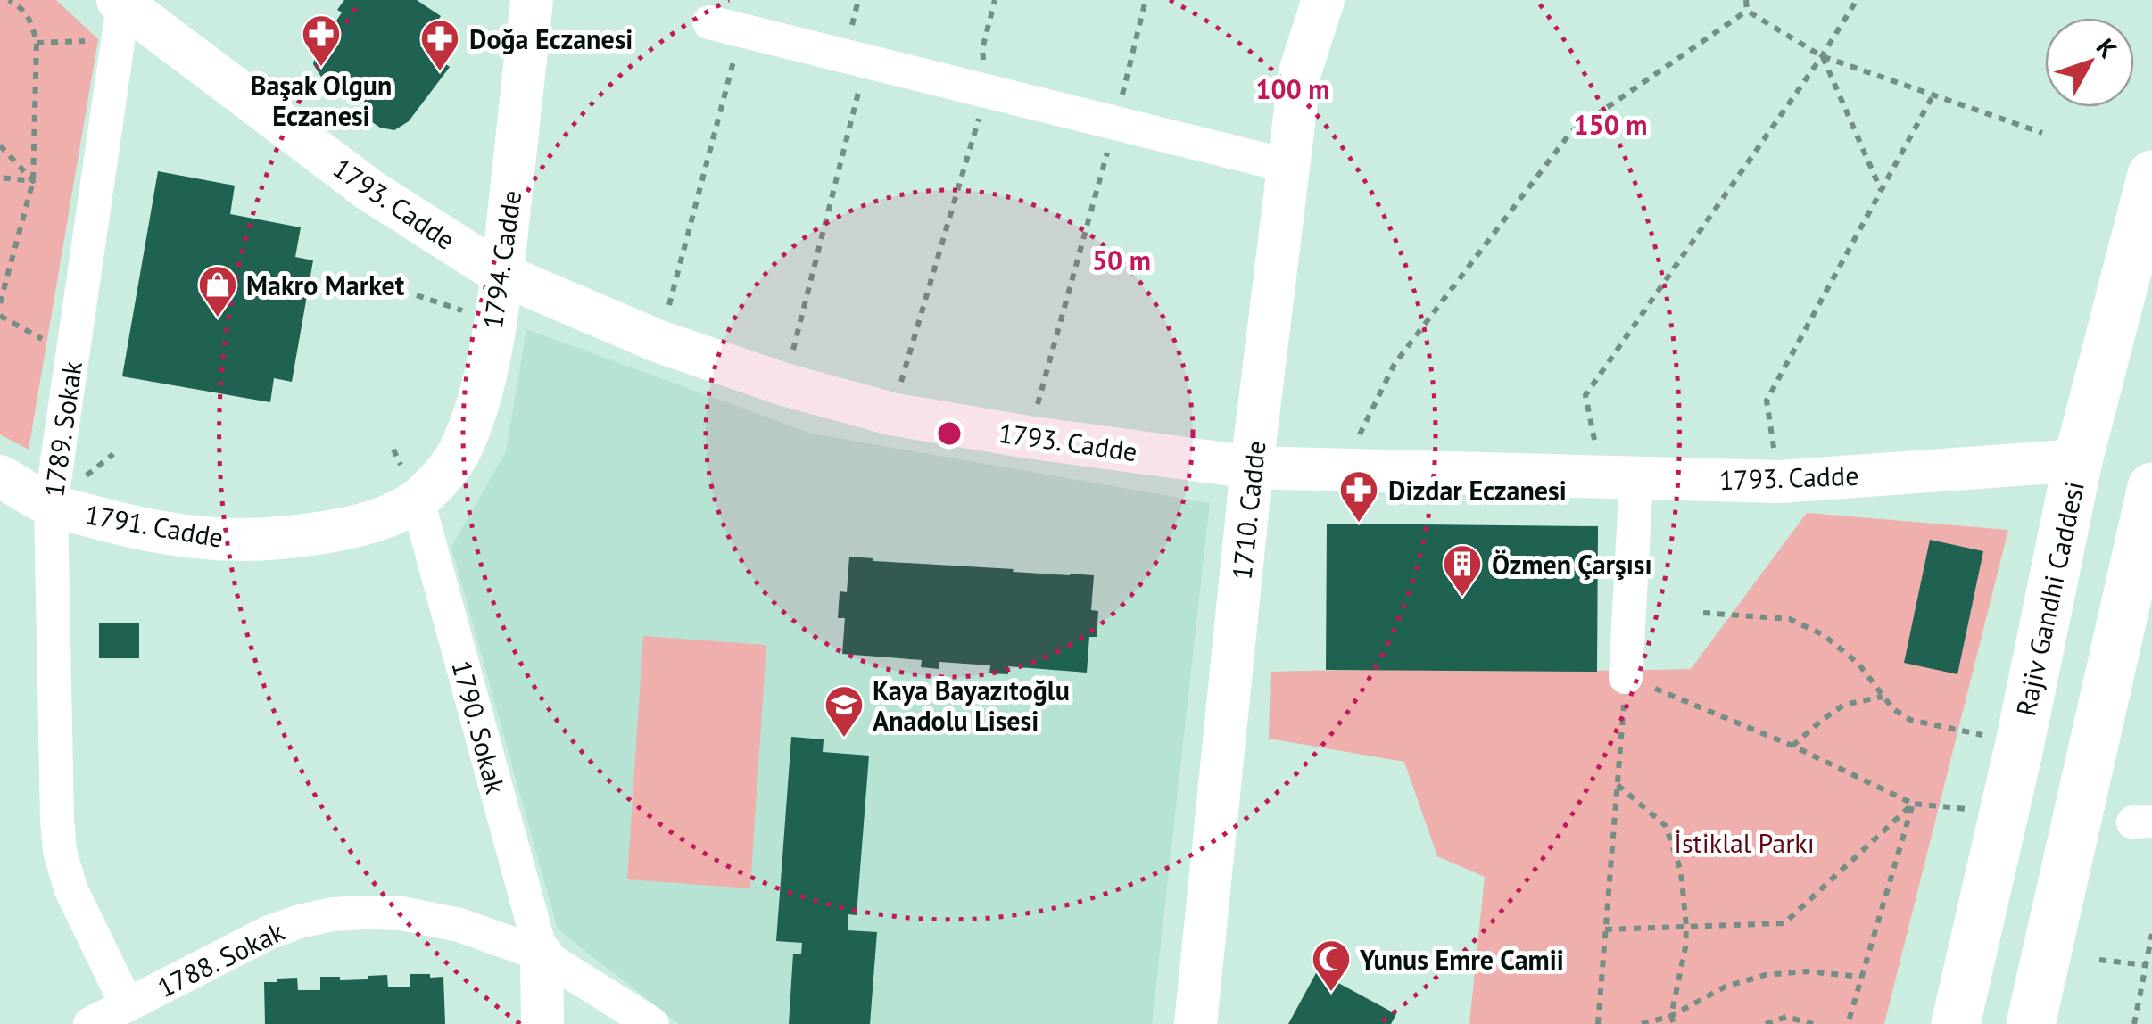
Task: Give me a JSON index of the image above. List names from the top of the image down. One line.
{"streets":{"main road":["Rajiv Gandhi Caddesi"],"street":["1793. Cadde","1794. Cadde","1789. Sokak","1710. Cadde","1791. Cadde","1790. Sokak","1788. Sokak"]},"crossings":[["1793. Cadde","1794. Cadde"],["1793. Cadde","1789. Sokak"],["1793. Cadde","1710. Cadde"],["1793. Cadde","Rajiv Gandhi Caddesi"],["1794. Cadde","1791. Cadde"],["1794. Cadde","1790. Sokak"],["1789. Sokak","1791. Cadde"],["1789. Sokak","1788. Sokak"],["1791. Cadde","1790. Sokak"],["1790. Sokak","1788. Sokak"]],"parks":["İstiklal Parkı"],"places":{"pharmacy":["Başak Olgun Eczanesi","Doğa Eczanesi","Dizdar Eczanesi"],"shop":["Makro Market"],"building":["Özmen Çarşısı"],"school or university":["Kaya Bayazıtoğlu Anadolu Lisesi"],"mosque":["Yunus Emre Camii"]},"north":"top right","rings":["100 m","150 m","50 m"]}
